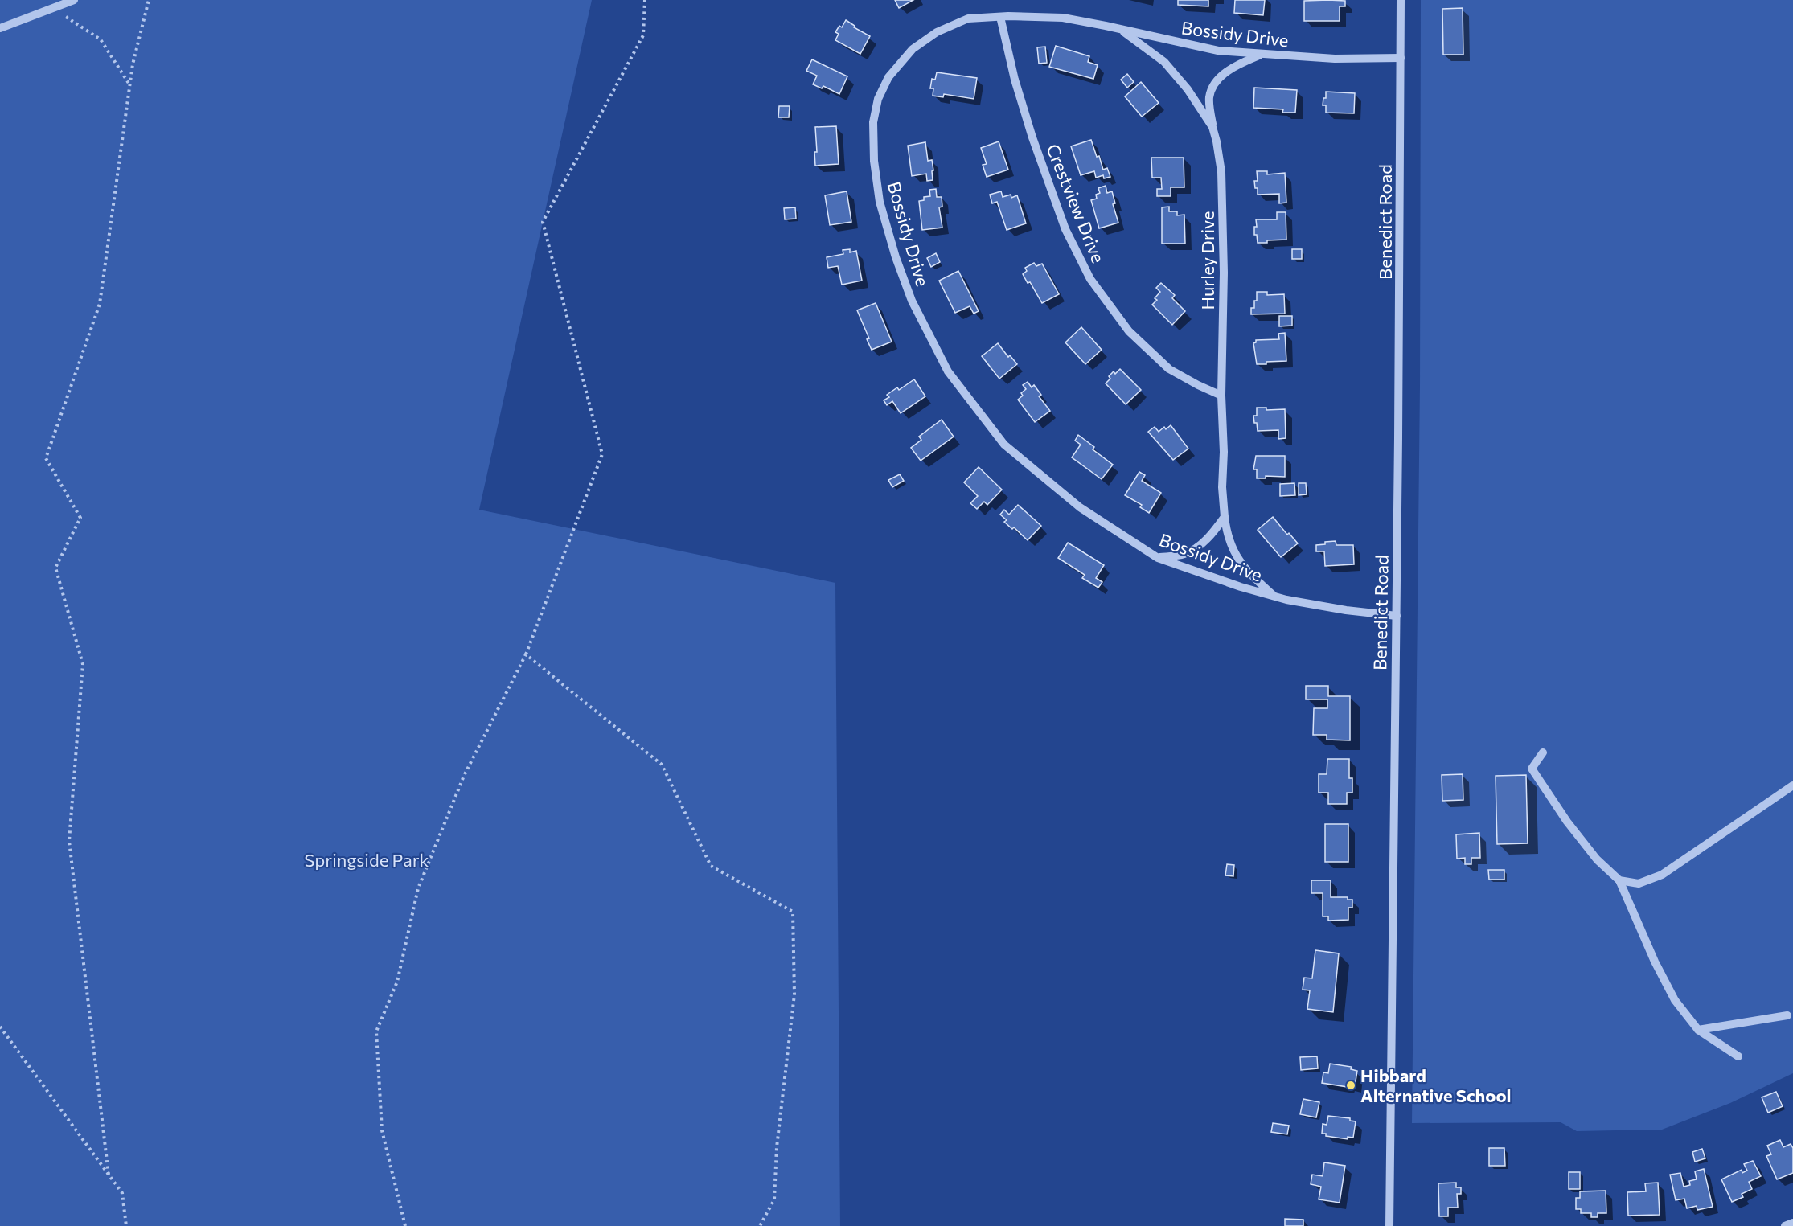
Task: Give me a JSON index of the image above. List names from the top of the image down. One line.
{"streets":{"street":["Bossidy Drive","Crestview Drive","Benedict Road","Hurley Drive"]},"crossings":[["Bossidy Drive","Crestview Drive"],["Bossidy Drive","Benedict Road"],["Bossidy Drive","Hurley Drive"],["Crestview Drive","Hurley Drive"]],"parks":["Springside Park"],"places":["Hibbard Alternative School"]}
